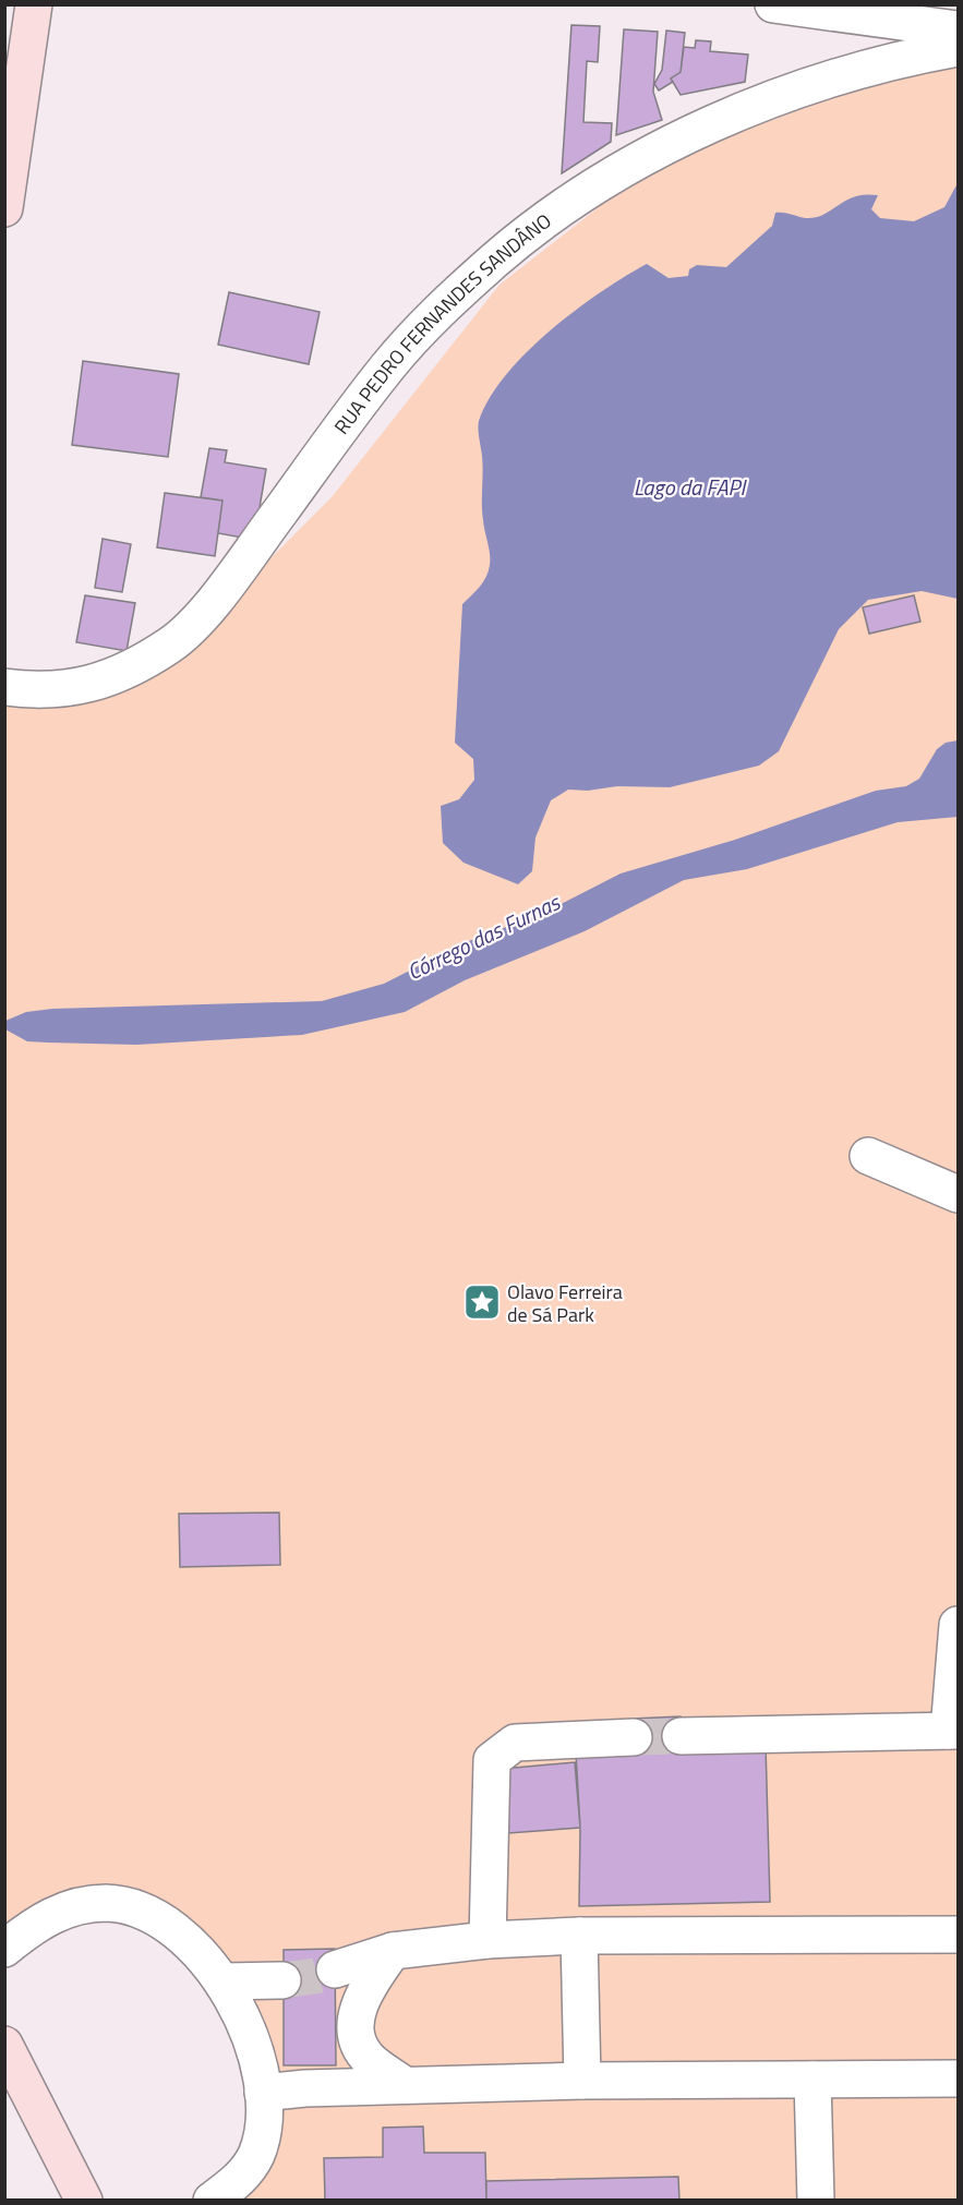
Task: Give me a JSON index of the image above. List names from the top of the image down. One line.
{"streets":{"street":["RUA PEDRO FERNANDES SANDÂNO"]},"water":["Lago da FAPI","Córrego das Furnas"],"places":{"place":["Olavo Ferreira de Sá Park"]}}
